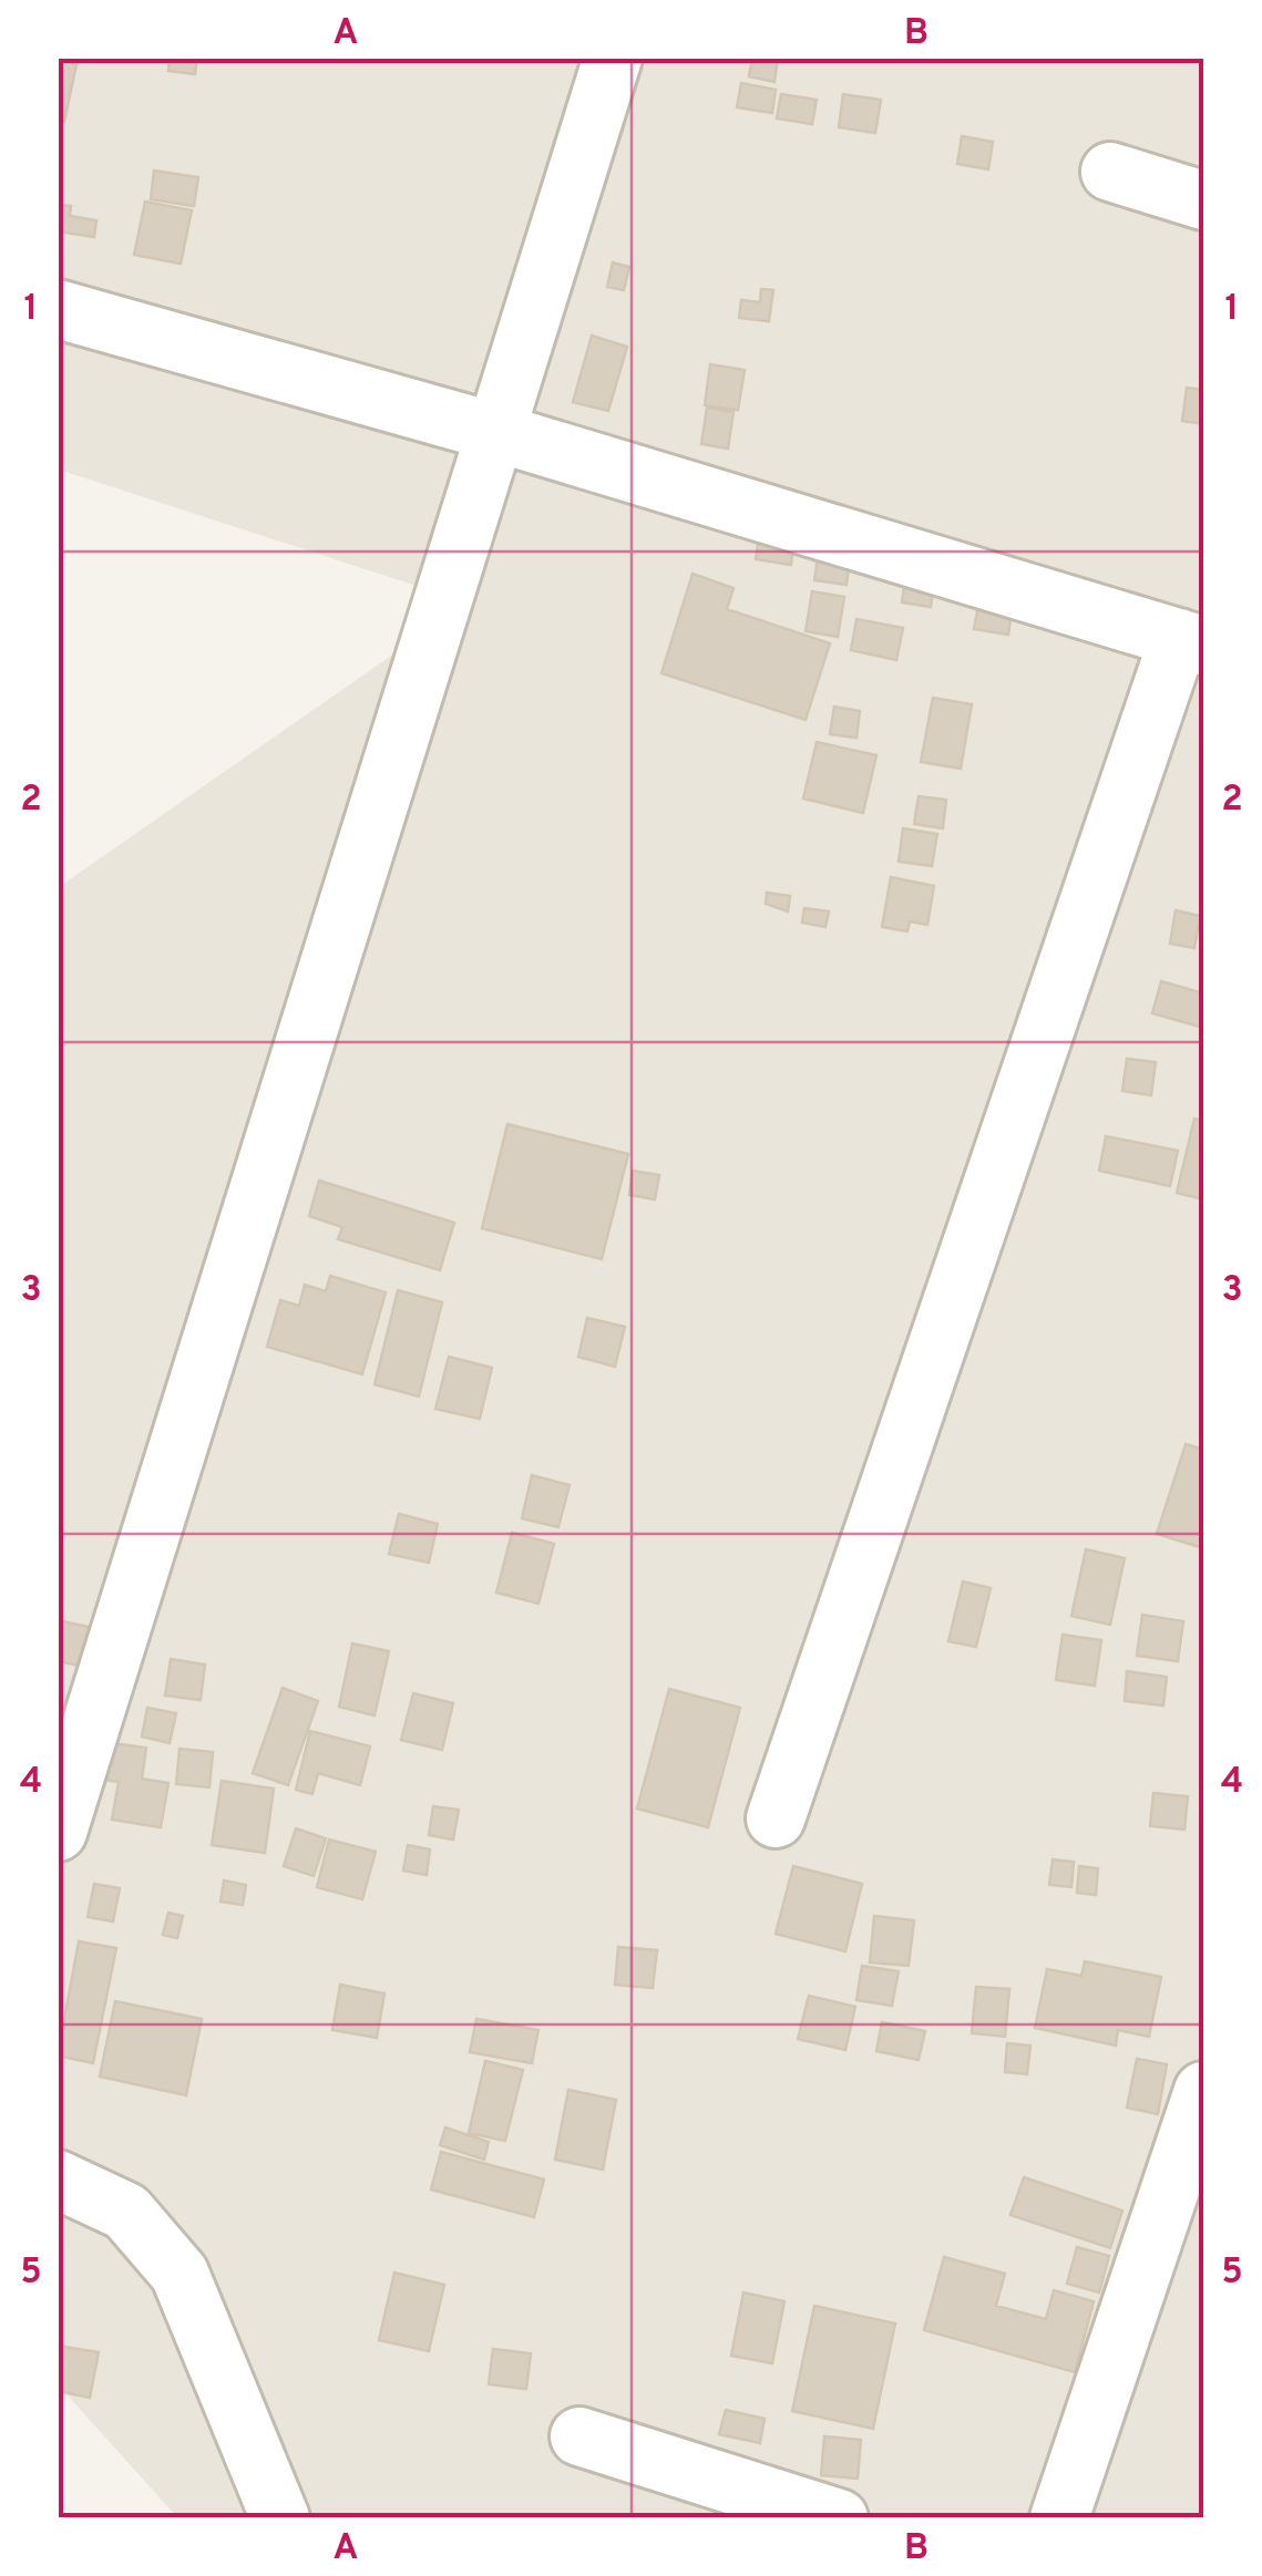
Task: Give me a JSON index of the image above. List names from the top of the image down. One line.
{"grid":{"columns":["A","B"],"rows":["1","2","3","4","5"]}}
